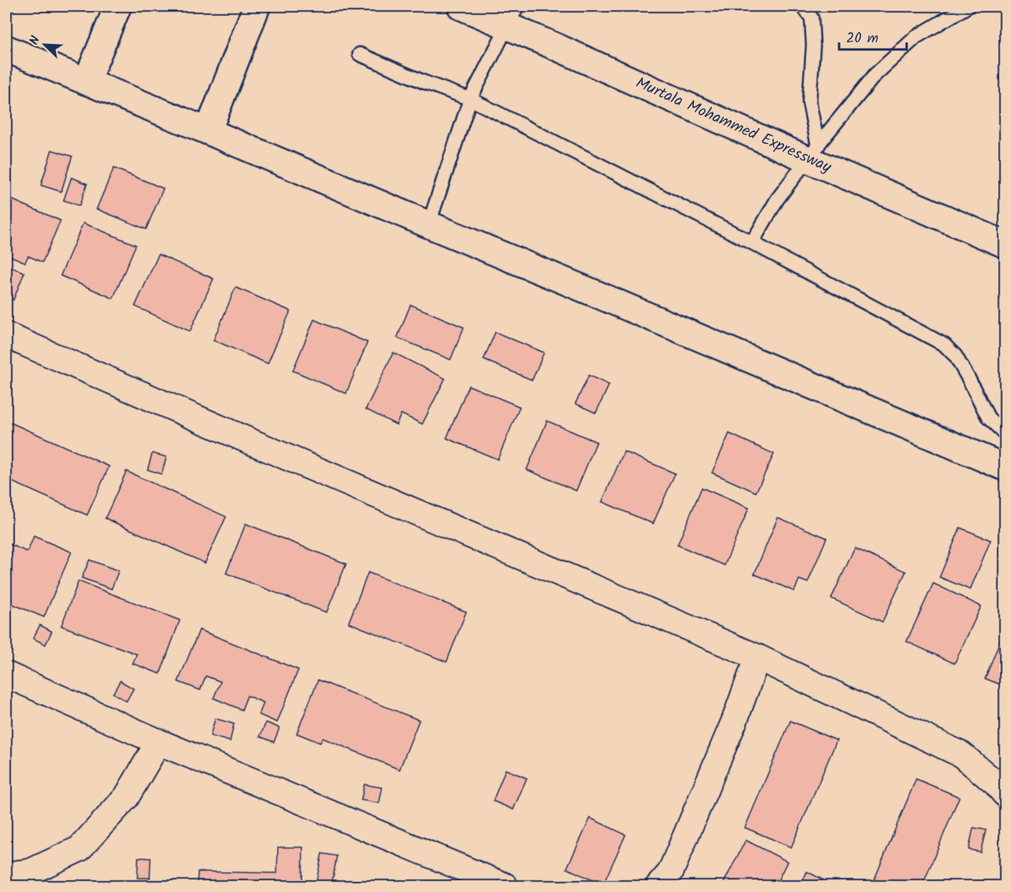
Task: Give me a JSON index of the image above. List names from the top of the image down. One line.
{"streets":{"main road":["Murtala Mohammed Expressway"]},"scale_bar":"20 m","north":"top left"}
